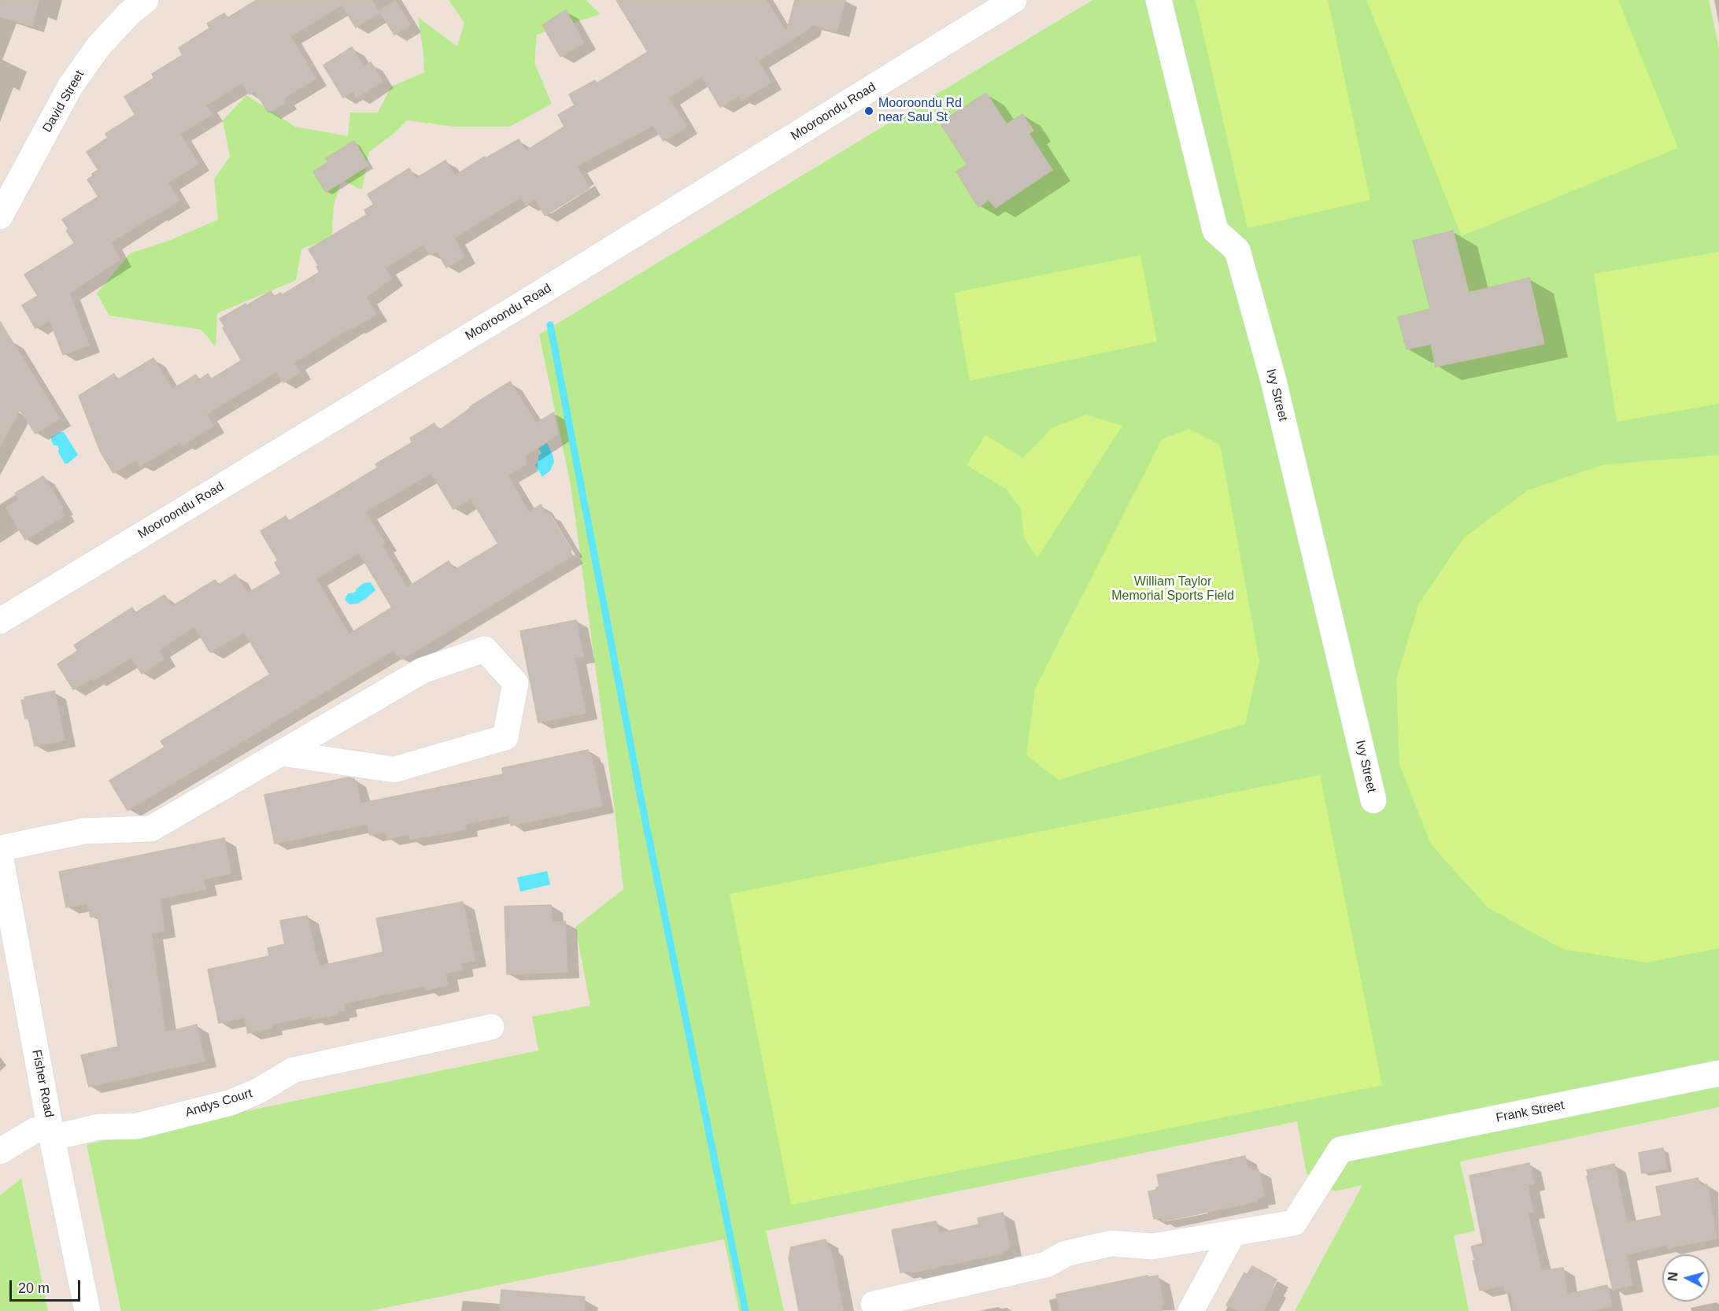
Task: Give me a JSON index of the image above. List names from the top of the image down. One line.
{"streets":{"street":["David Street","Mooroondu Road","Ivy Street","Fisher Road","Andys Court","Frank Street"]},"crossings":[["Fisher Road","Andys Court"]],"parks":["William Taylor Memorial Sports Field"],"places":["Mooroondu Rd near Saul St"],"scale_bar":"20 m","north":"left"}
